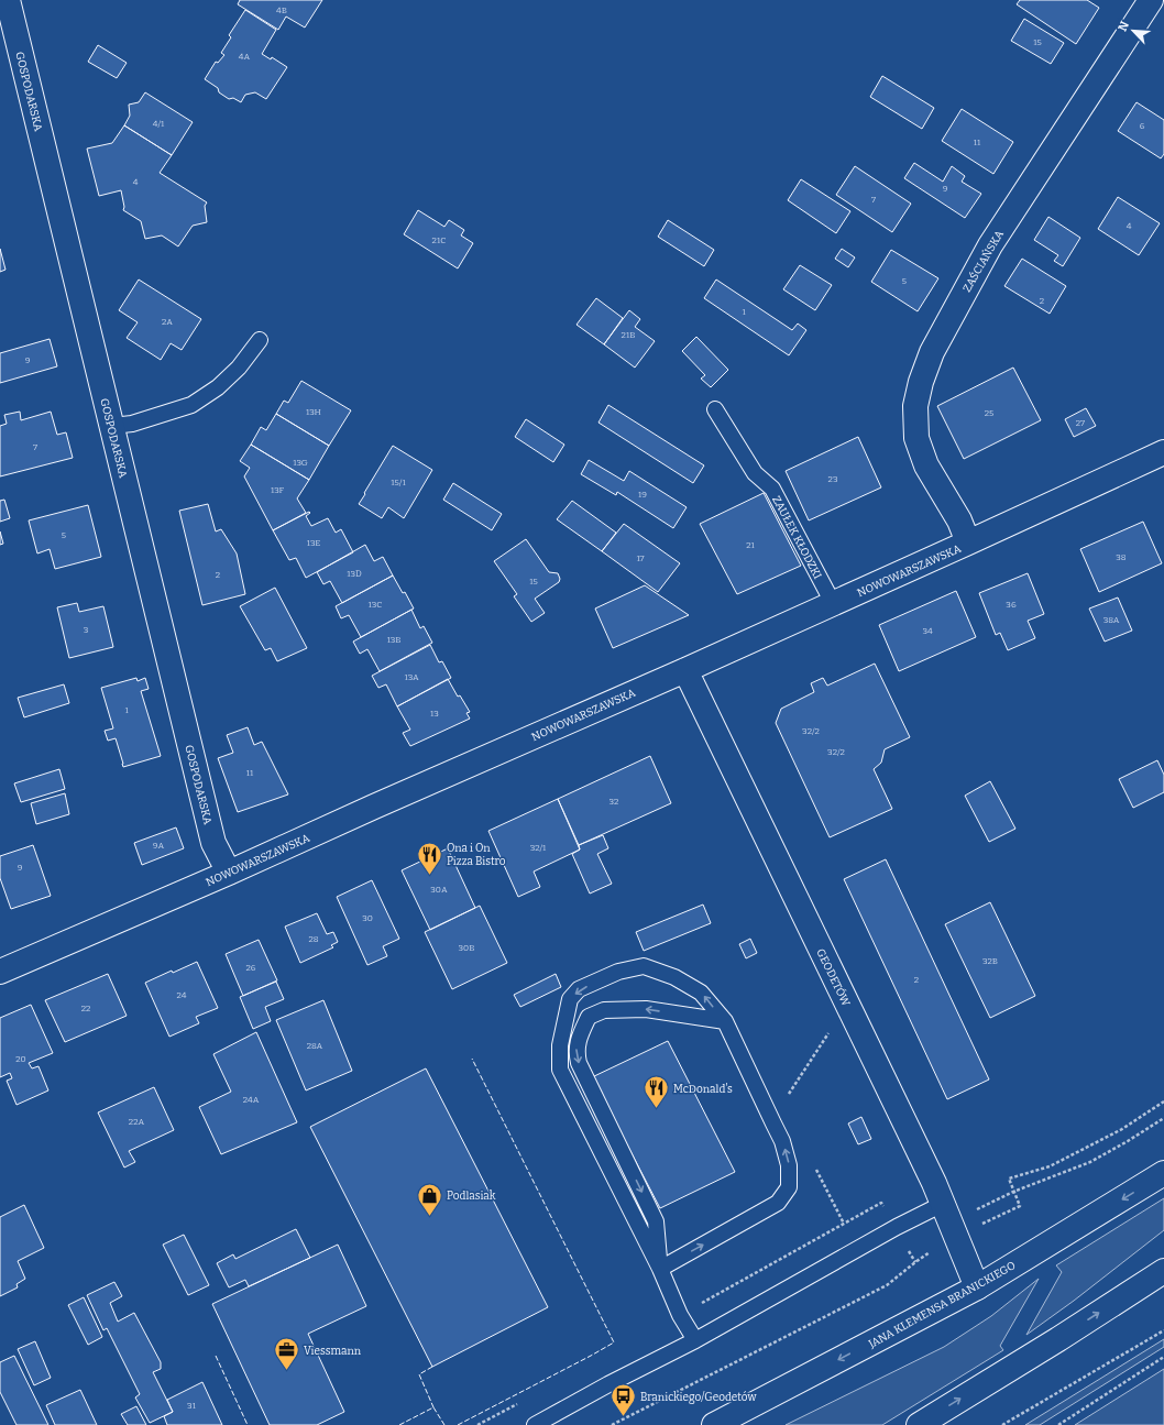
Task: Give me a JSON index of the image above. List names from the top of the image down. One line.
{"streets":{"street":["GOSPODARSKA","ZAŚCIAŃSKA","NOWOWARSZAWSKA","GEODETÓW","JANA KLEMENSA BRANICKIEGO"],"lane":["ZAUŁEK KŁODZKI"]},"crossings":[["GOSPODARSKA","NOWOWARSZAWSKA"],["ZAŚCIAŃSKA","NOWOWARSZAWSKA"],["ZAUŁEK KŁODZKI","NOWOWARSZAWSKA"],["NOWOWARSZAWSKA","GEODETÓW"],["GEODETÓW","JANA KLEMENSA BRANICKIEGO"]],"places":{"restaurant":["Ona i On Pizza Bistro","McDonald's"],"shop":["Podlasiak"],"office":["Viessmann"],"bus stop":["Branickiego/Geodetów"]},"house_numbers":["4B","15","4A","4/1","6","11","4","9","7","4","21C","5","2","1","2A","21B","9","13H","25","27","7","13G","23","15/1","13F","19","5","13E","21","38","17","13D","2","15","13C","36","38A","3","34","13B","13A","1","13","32/2","32/2","11","32","9A","32/1","9","30A","30","28","30B","32B","26","2","24","22","28A","20","24A","22A","31"],"north":"top left"}
